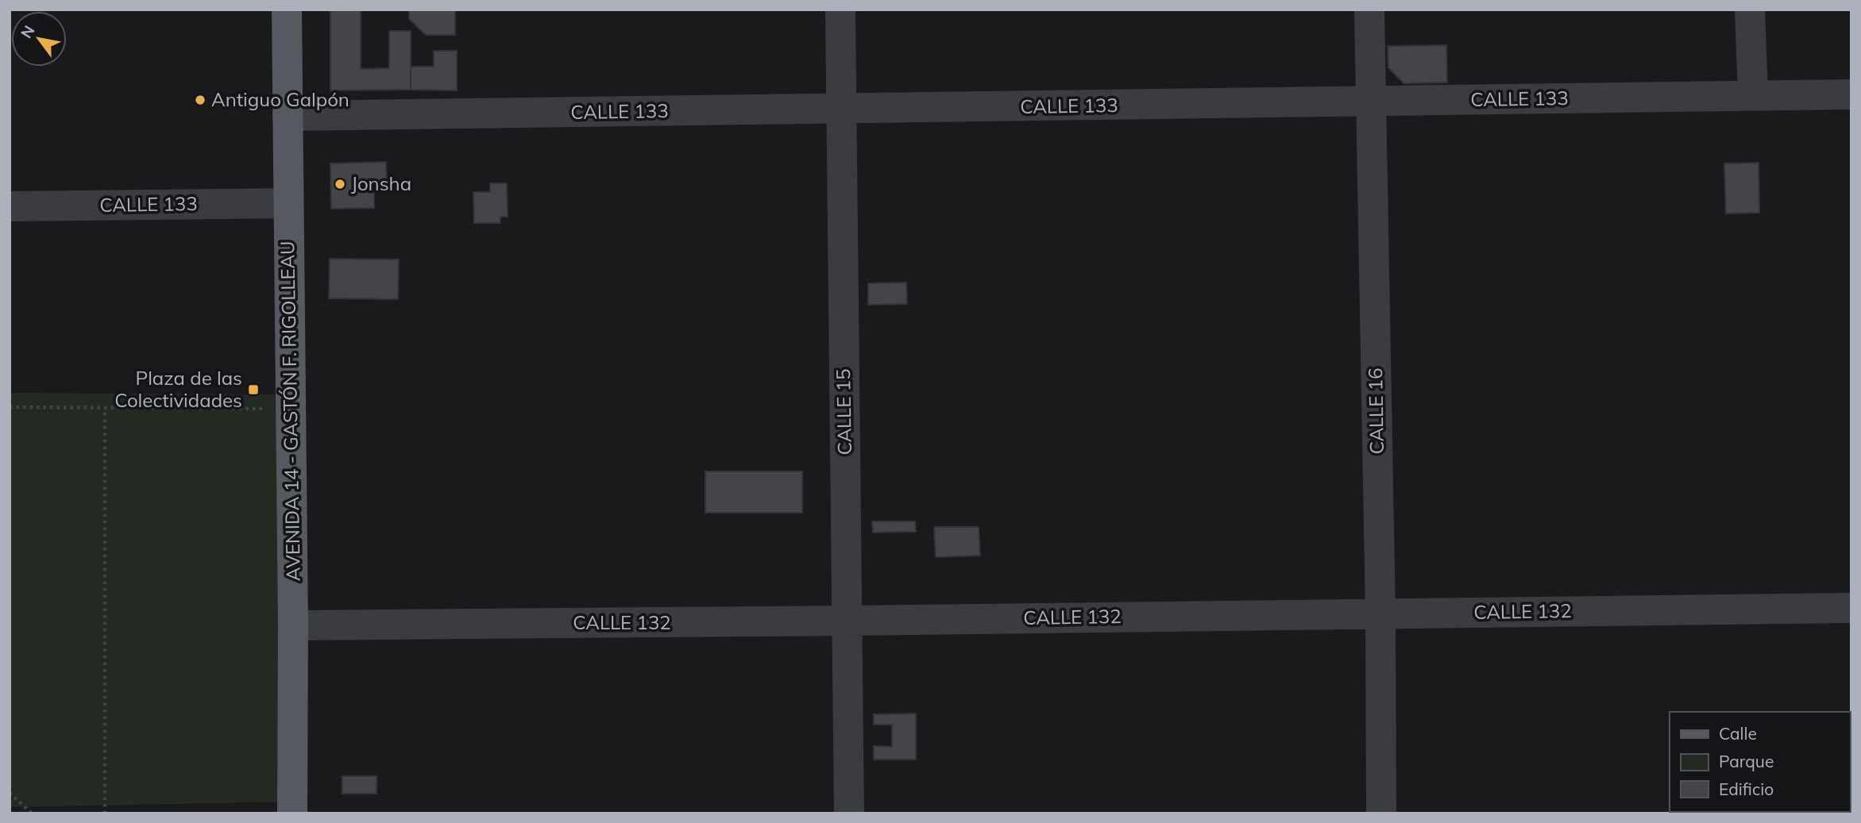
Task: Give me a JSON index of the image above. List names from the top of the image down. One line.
{"streets":{"main road":["AVENIDA 14 - GASTÓN F. RIGOLLEAU"],"street":["CALLE 133","CALLE 16","CALLE 15","CALLE 132"]},"crossings":[["CALLE 133","AVENIDA 14 - GASTÓN F. RIGOLLEAU"],["CALLE 133","CALLE 16"],["CALLE 133","CALLE 15"],["AVENIDA 14 - GASTÓN F. RIGOLLEAU","CALLE 132"],["CALLE 16","CALLE 132"],["CALLE 15","CALLE 132"]],"places":{"other":["Antiguo Galpón","Jonsha"],"transit":["Plaza de las Colectividades"]},"legend":["Calle","Parque","Edificio"],"north":"top left"}
